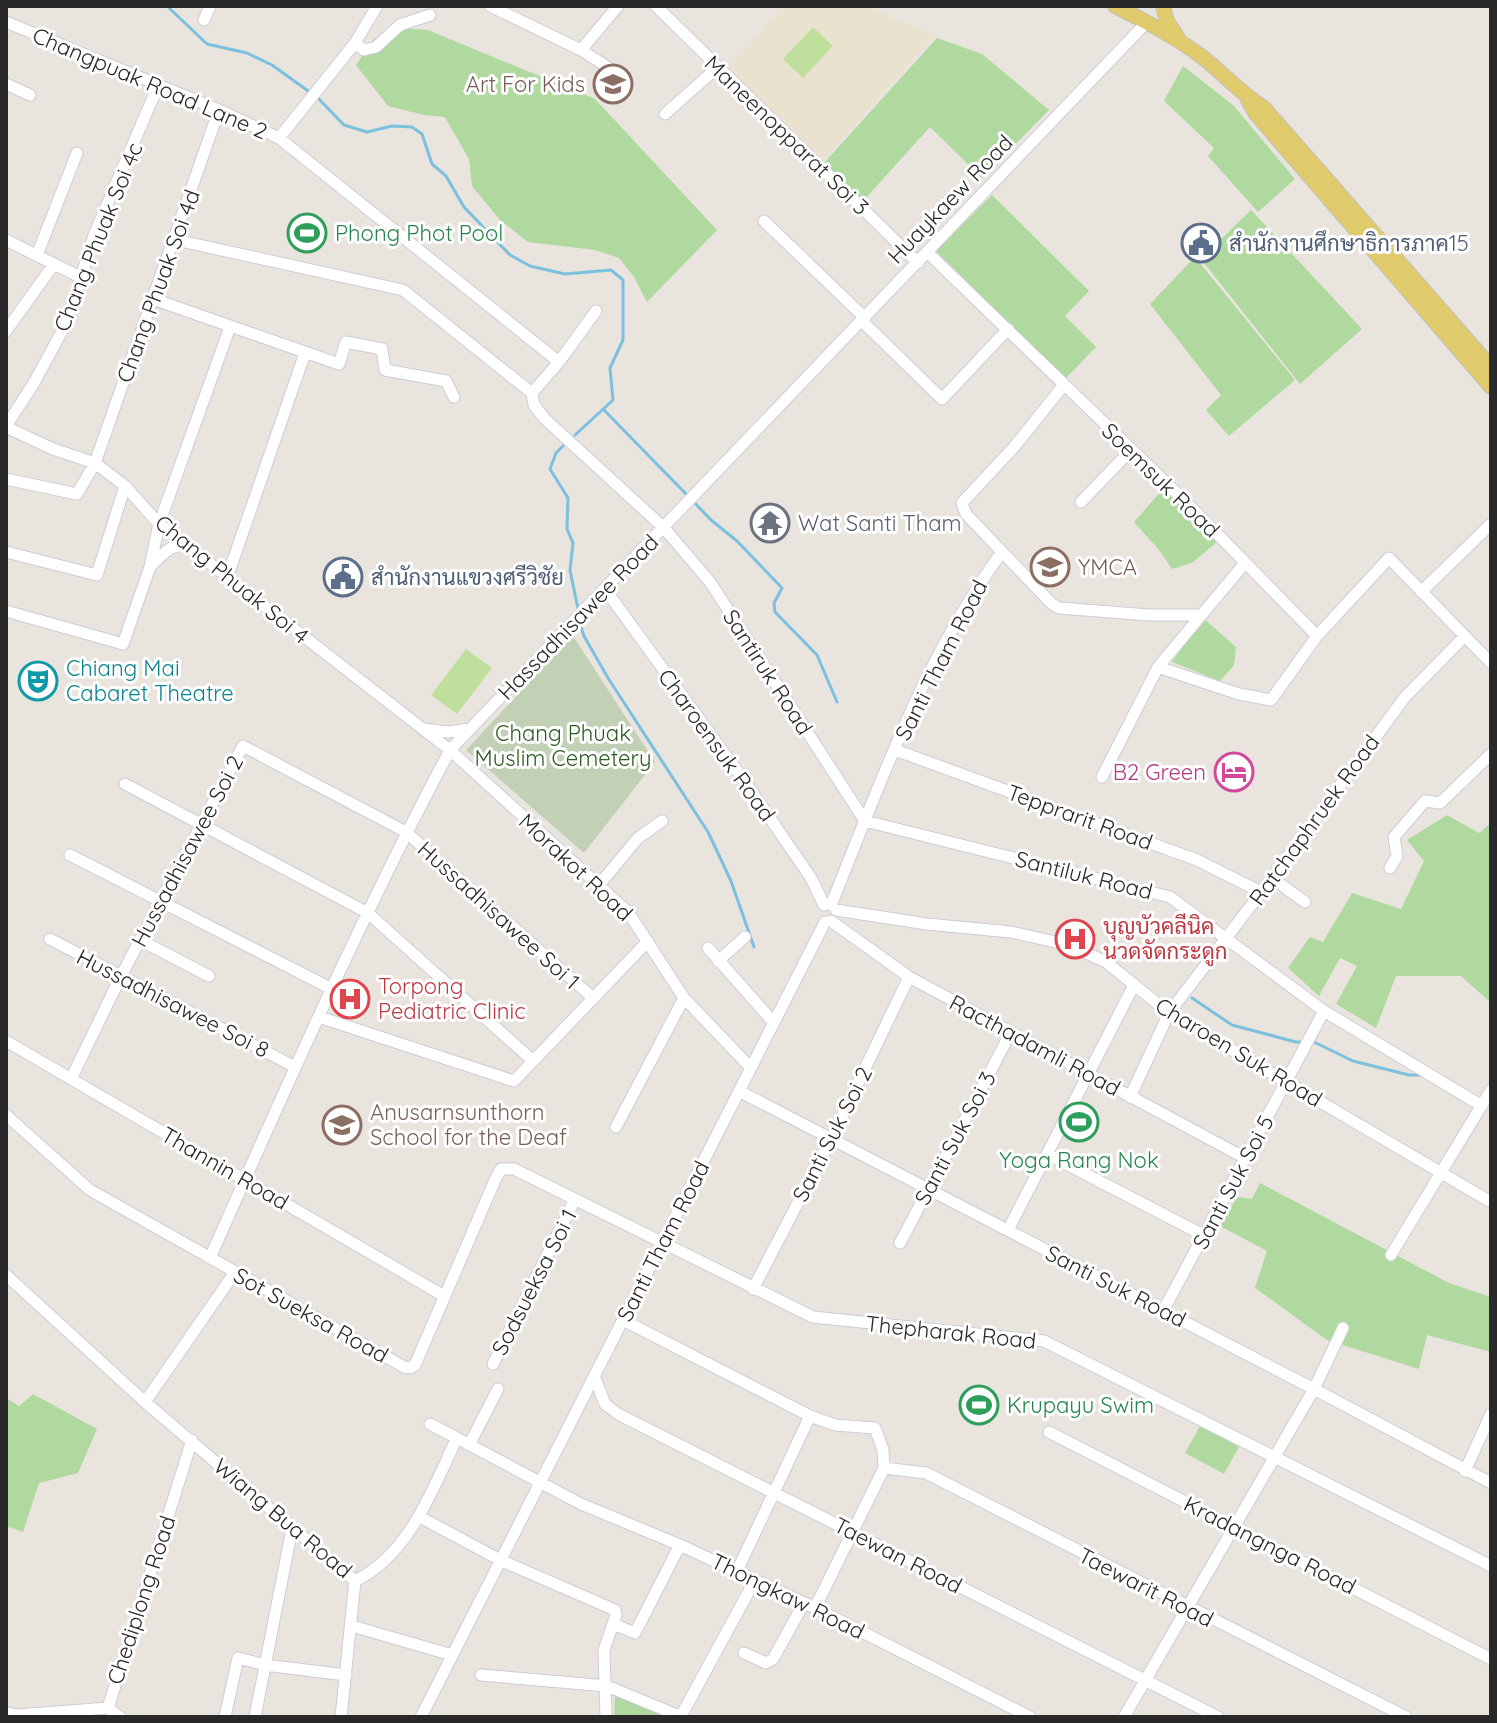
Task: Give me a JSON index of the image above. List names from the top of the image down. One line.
{"streets":{"street":["Changpuak Road Lane 2","Maneenopparat Soi 3","Huaykaew Road","Chang Phuak Soi 4c","Chang Phuak Soi 4d","Soemsuk Road","Chang Phuak Soi 4","Hassadhisawee Road","Santi Tham Road","Santiruk Road","Charoensuk Road","Tepprarit Road","Ratchaphruek Road","Hussadhisawee Soi 2","Morakot Road","Santiluk Road","Hussadhisawee Soi 1","Hussadhisawee Soi 8","Racthadamli Road","Charoen Suk Road","Santi Suk Soi 2","Santi Suk Soi 3","Thannin Road","Santi Suk Soi 5","Sodsueksa Soi 1","Santi Suk Road","Sot Sueksa Road","Thepharak Road","Wiang Bua Road","Kradangnga Road","Taewan Road","Taewarit Road","Thongkaw Road","Chediplong Road"]},"crossings":[["Changpuak Road Lane 2","Chang Phuak Soi 4c"],["Changpuak Road Lane 2","Chang Phuak Soi 4d"],["Maneenopparat Soi 3","Huaykaew Road"],["Huaykaew Road","Soemsuk Road"],["Huaykaew Road","Hassadhisawee Road"],["Chang Phuak Soi 4c","Chang Phuak Soi 4"],["Chang Phuak Soi 4d","Chang Phuak Soi 4"],["Chang Phuak Soi 4d","Santiruk Road"],["Chang Phuak Soi 4","Hassadhisawee Road"],["Chang Phuak Soi 4","Morakot Road"],["Hassadhisawee Road","Santiruk Road"],["Hassadhisawee Road","Charoensuk Road"],["Hassadhisawee Road","Hussadhisawee Soi 2"],["Hassadhisawee Road","Morakot Road"],["Hassadhisawee Road","Hussadhisawee Soi 1"],["Hassadhisawee Road","Hussadhisawee Soi 8"],["Hassadhisawee Road","Thannin Road"],["Hassadhisawee Road","Sot Sueksa Road"],["Santi Tham Road","Santiruk Road"],["Santi Tham Road","Charoensuk Road"],["Santi Tham Road","Tepprarit Road"],["Santi Tham Road","Morakot Road"],["Santi Tham Road","Santiluk Road"],["Santi Tham Road","Racthadamli Road"],["Santi Tham Road","Charoen Suk Road"],["Santi Tham Road","Santi Suk Road"],["Santi Tham Road","Sot Sueksa Road"],["Santi Tham Road","Thepharak Road"],["Santi Tham Road","Taewan Road"],["Santi Tham Road","Thongkaw Road"],["Santiruk Road","Santiluk Road"],["Charoensuk Road","Racthadamli Road"],["Charoensuk Road","Charoen Suk Road"],["Tepprarit Road","Ratchaphruek Road"],["Ratchaphruek Road","Santiluk Road"],["Ratchaphruek Road","Racthadamli Road"],["Ratchaphruek Road","Charoen Suk Road"],["Hussadhisawee Soi 2","Hussadhisawee Soi 1"],["Hussadhisawee Soi 2","Hussadhisawee Soi 8"],["Hussadhisawee Soi 2","Thannin Road"],["Santiluk Road","Santi Suk Soi 5"],["Racthadamli Road","Charoen Suk Road"],["Racthadamli Road","Santi Suk Soi 2"],["Racthadamli Road","Santi Suk Soi 3"],["Racthadamli Road","Santi Suk Soi 5"],["Charoen Suk Road","Santi Suk Soi 5"],["Santi Suk Soi 2","Santi Suk Road"],["Santi Suk Soi 2","Thepharak Road"],["Santi Suk Soi 3","Santi Suk Road"],["Thannin Road","Sot Sueksa Road"],["Santi Suk Soi 5","Santi Suk Road"],["Sodsueksa Soi 1","Sot Sueksa Road"],["Sot Sueksa Road","Thepharak Road"],["Wiang Bua Road","Thongkaw Road"],["Wiang Bua Road","Chediplong Road"]],"parks":["Chang Phuak Muslim Cemetery"],"places":{"school or university":["Art For Kids","YMCA","Anusarnsunthorn School for the Deaf"],"sports":["Phong Phot Pool","Yoga Rang Nok","Krupayu Swim"],"public building":["สำนักงานศึกษาธิการภาค15","สำนักงานแขวงศรีวิชัย"],"temple":["Wat Santi Tham"],"theatre":["Chiang Mai Cabaret Theatre"],"hotel":["B2 Green"],"hospital":["บุญบัวคลีนิค นวดจัดกระดูก","Torpong Pediatric Clinic"]}}
